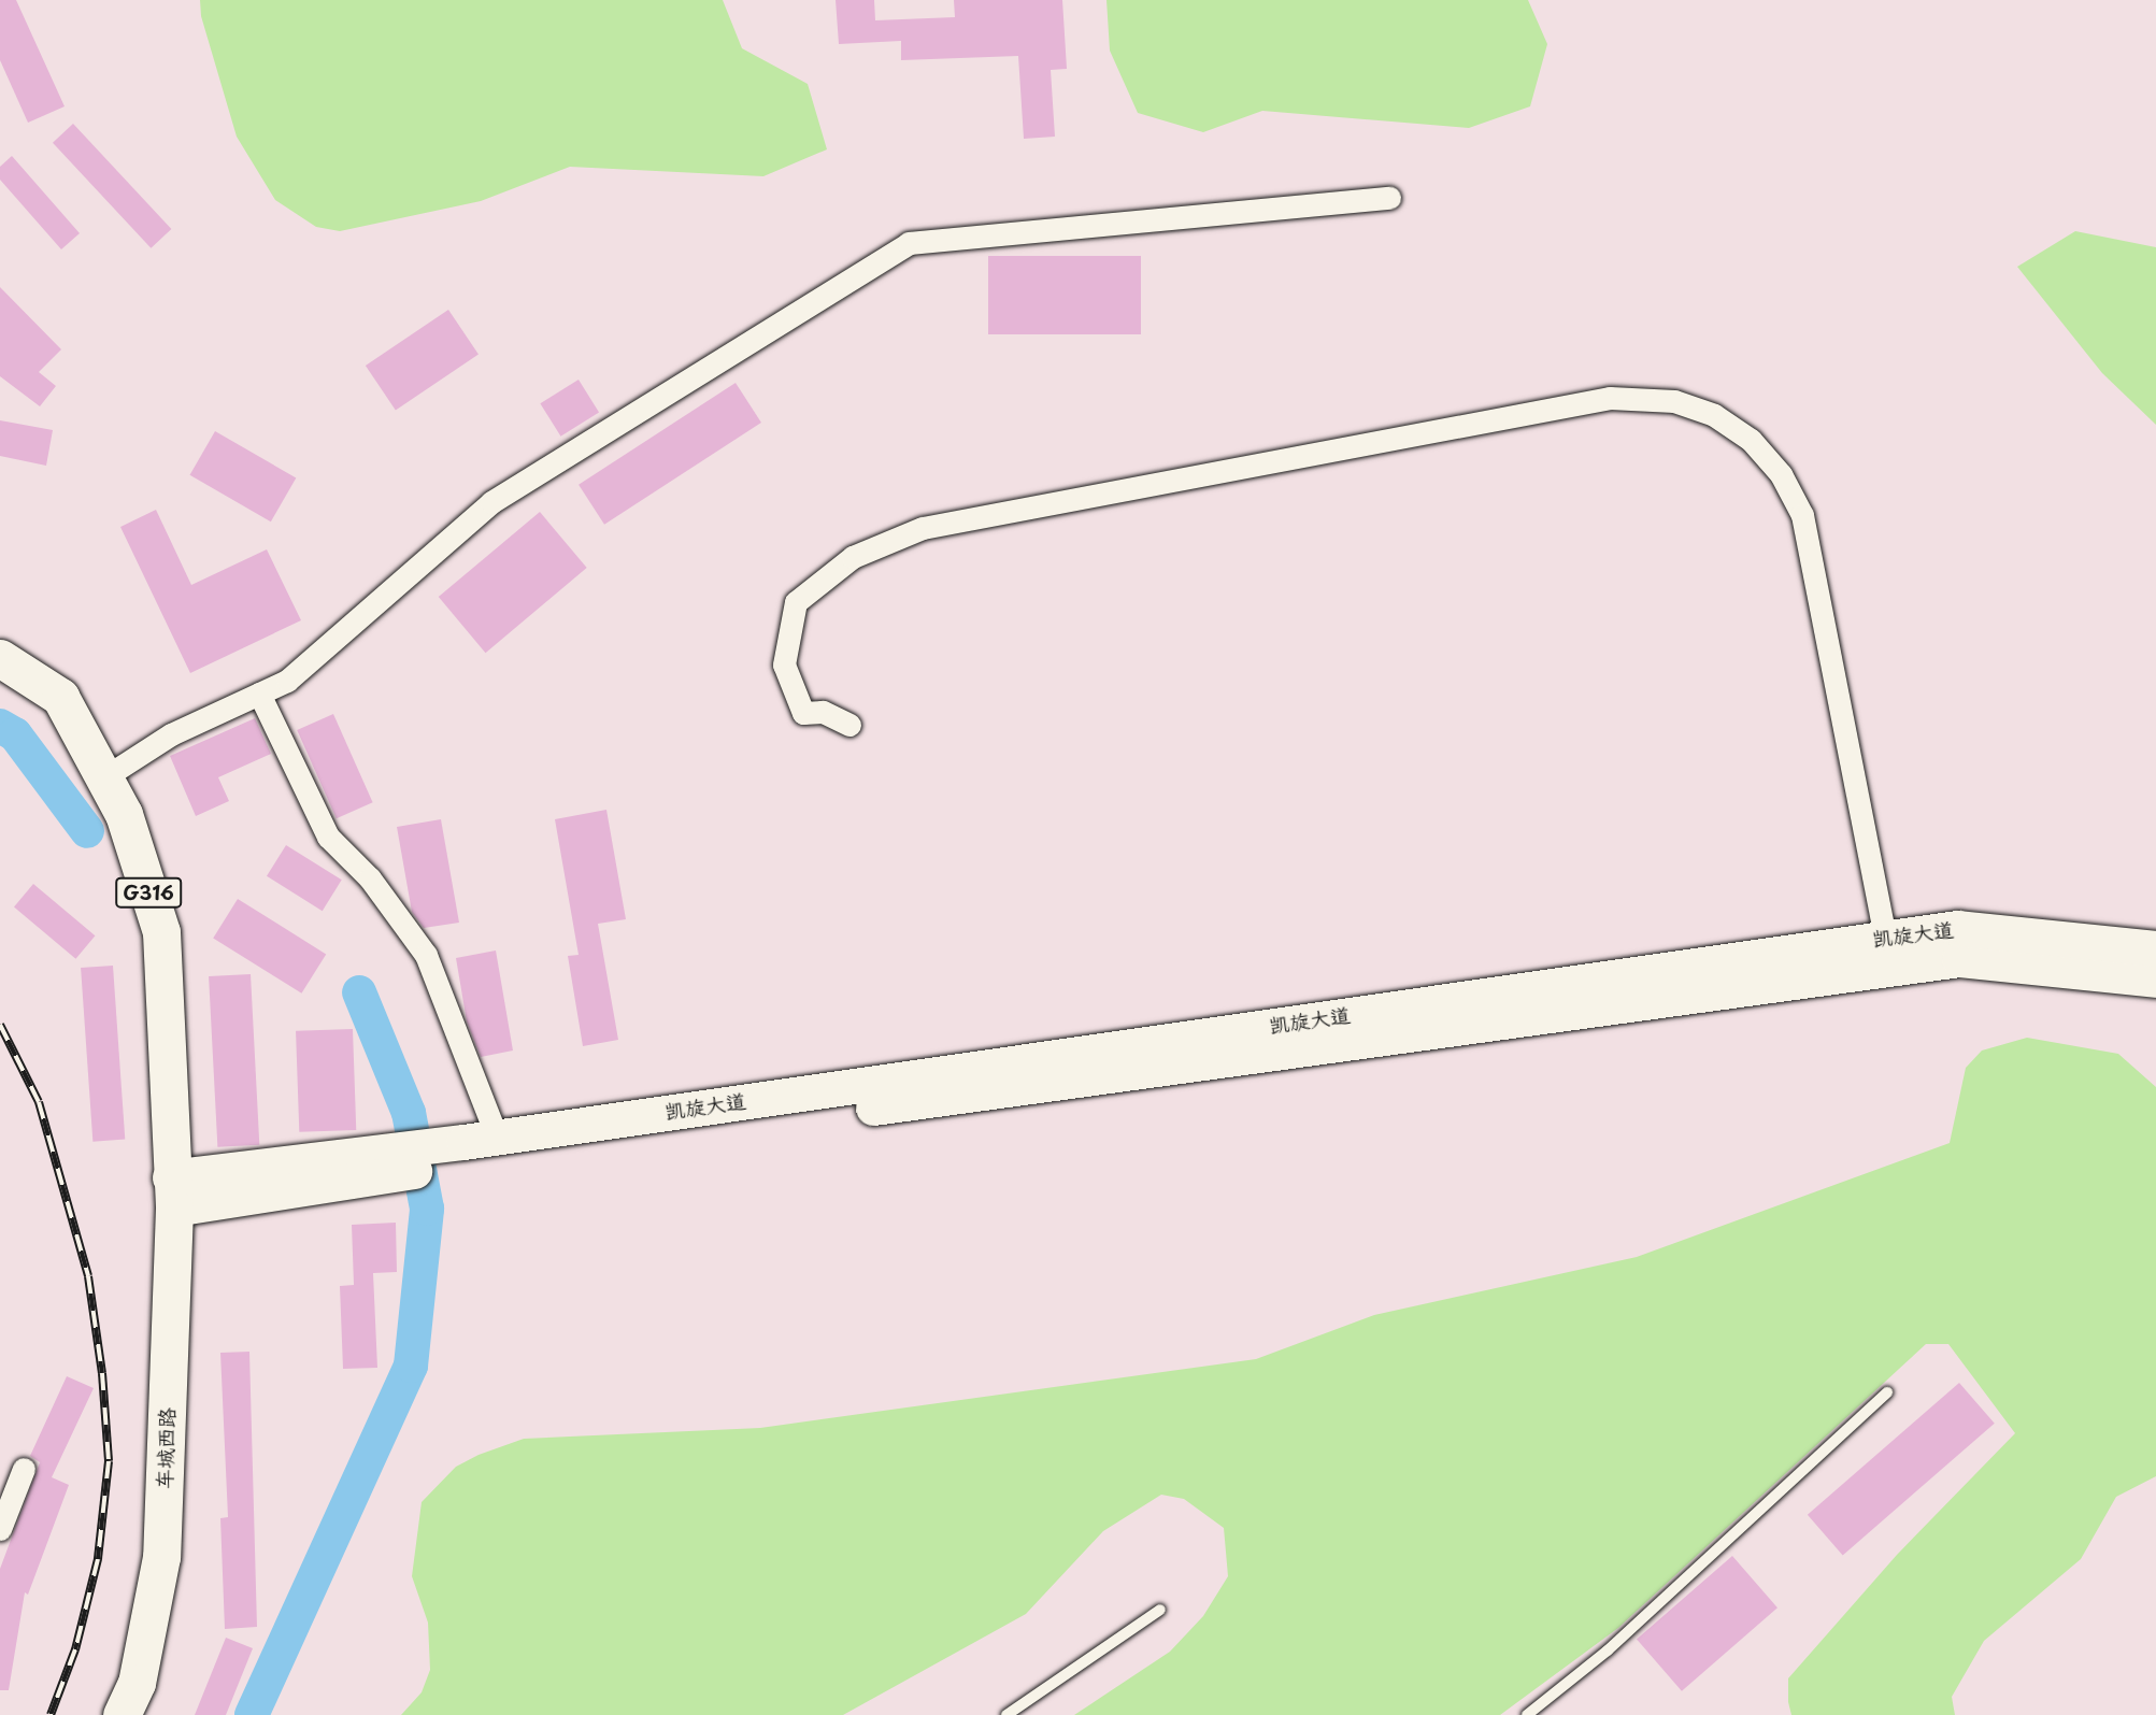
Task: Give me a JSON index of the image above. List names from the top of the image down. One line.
{"streets":{"highway":["G316","车城西路"],"main road":["凯旋大道"]},"crossings":[["G316","车城西路"]]}
